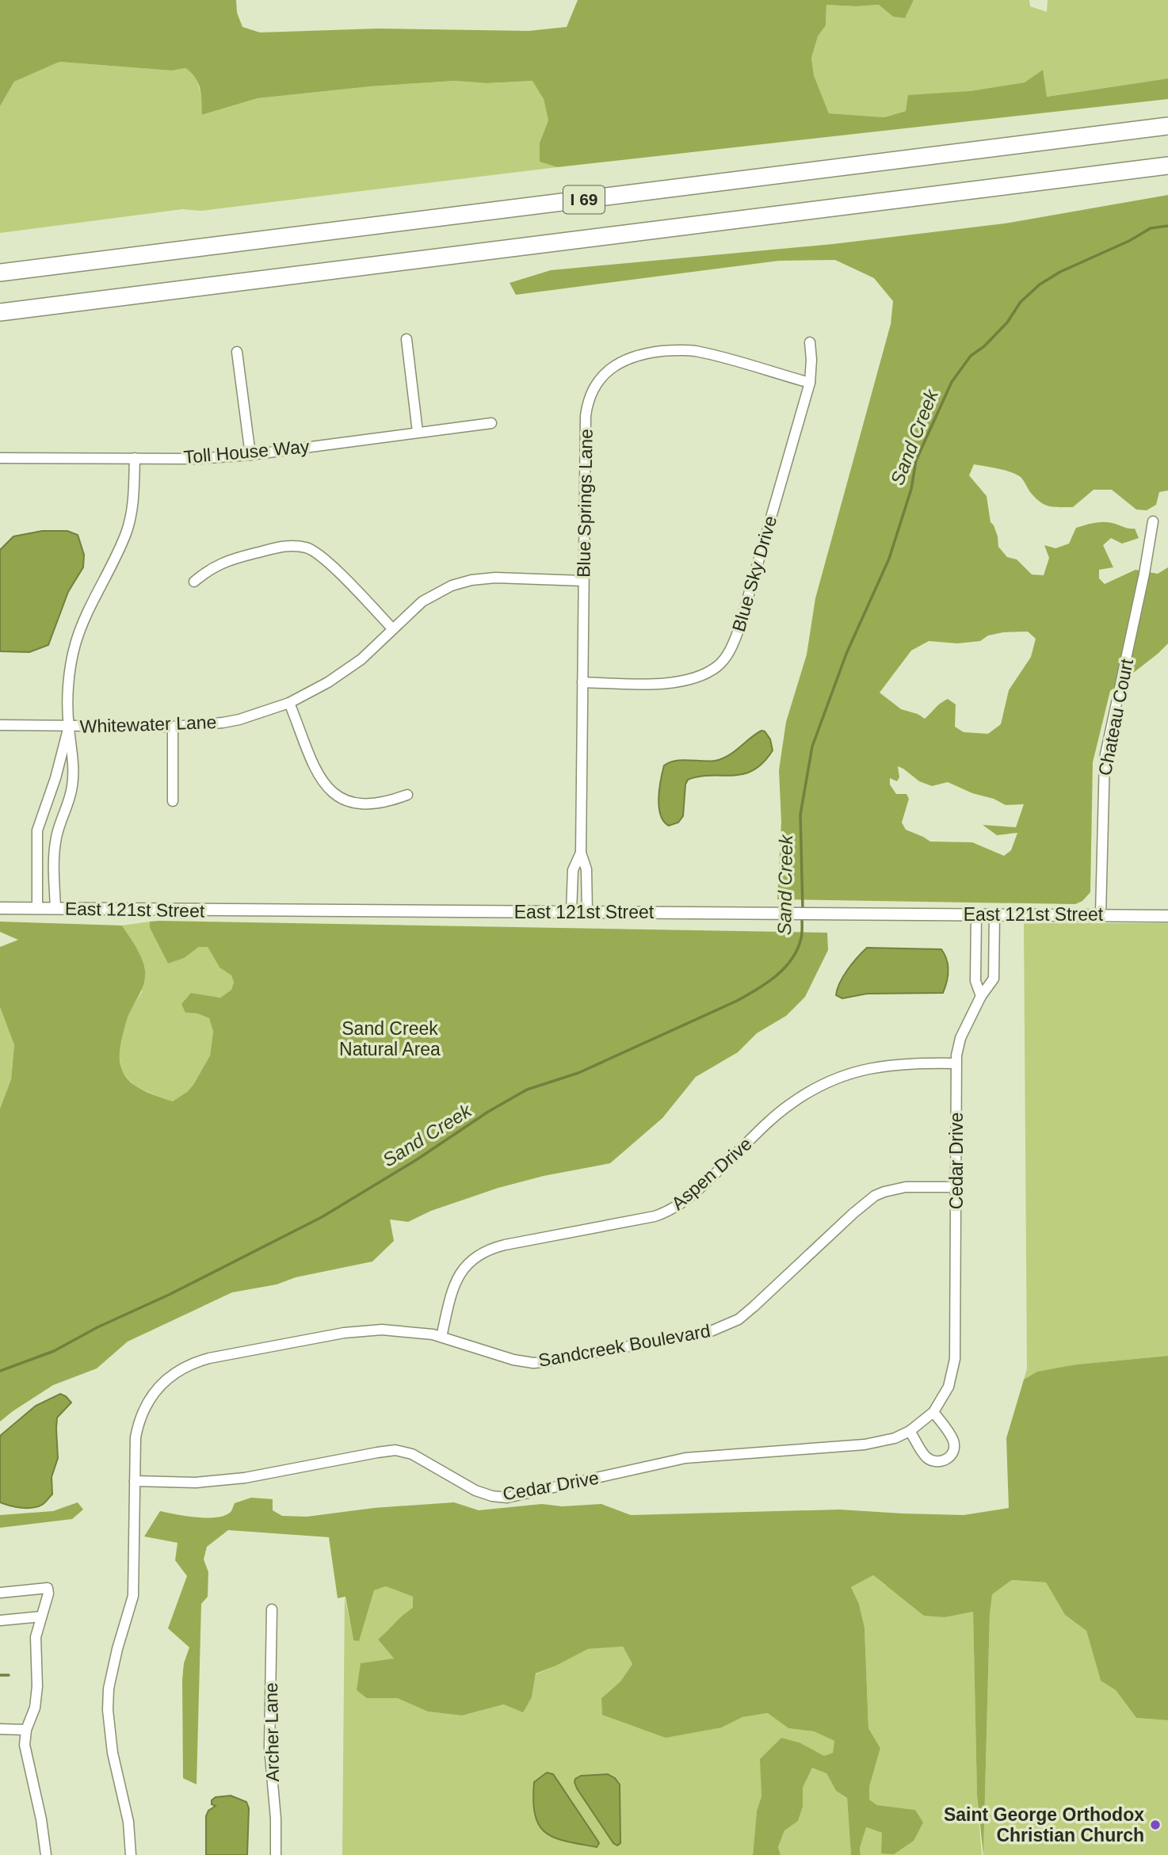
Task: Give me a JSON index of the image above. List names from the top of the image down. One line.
{"streets":{"highway":["I 69"],"street":["Toll House Way","Blue Springs Lane","Blue Sky Drive","Chateau Court","Whitewater Lane","East 121st Street","Cedar Drive","Aspen Drive","Sandcreek Boulevard","Archer Lane"]},"crossings":[["Blue Springs Lane","Blue Sky Drive"],["Blue Springs Lane","Whitewater Lane"],["Blue Springs Lane","East 121st Street"],["Chateau Court","East 121st Street"],["East 121st Street","Cedar Drive"],["Cedar Drive","Aspen Drive"],["Cedar Drive","Sandcreek Boulevard"],["Aspen Drive","Sandcreek Boulevard"]],"water":["Sand Creek"],"parks":["Sand Creek Natural Area"],"places":["Saint George Orthodox Christian Church"]}
